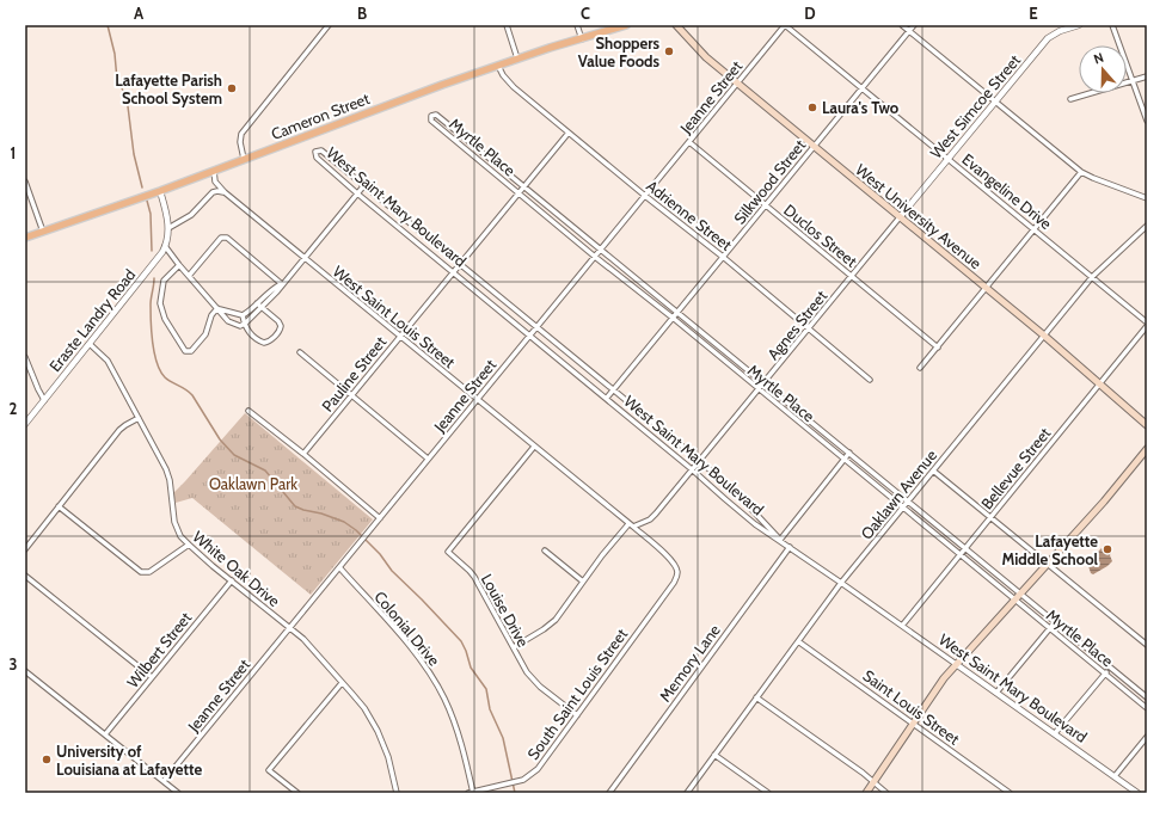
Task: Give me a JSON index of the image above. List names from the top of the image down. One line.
{"streets":{"main road":["Cameron Street","West University Avenue"],"street":["Jeanne Street","West Simcoe Street","Myrtle Place","Silkwood Street","Evangeline Drive","West Saint Mary Boulevard","Adrienne Street","Duclos Street","West Saint Louis Street","Eraste Landry Road","Agnes Street","Pauline Street","Bellevue Street","Oaklawn Avenue","White Oak Drive","Louise Drive","Colonial Drive","Wilbert Street","Memory Lane","South Saint Louis Street","Saint Louis Street"]},"crossings":[["Jeanne Street","Myrtle Place"],["Jeanne Street","Evangeline Drive"],["Jeanne Street","West Saint Mary Boulevard"],["Jeanne Street","Adrienne Street"],["Jeanne Street","West University Avenue"],["Jeanne Street","Duclos Street"],["Jeanne Street","West Saint Louis Street"],["Jeanne Street","White Oak Drive"],["Jeanne Street","Colonial Drive"],["West Simcoe Street","Evangeline Drive"],["West Simcoe Street","West University Avenue"],["West Simcoe Street","Agnes Street"],["Cameron Street","Adrienne Street"],["Cameron Street","Eraste Landry Road"],["Myrtle Place","Silkwood Street"],["Myrtle Place","Agnes Street"],["Myrtle Place","Pauline Street"],["Myrtle Place","Bellevue Street"],["Myrtle Place","Oaklawn Avenue"],["Silkwood Street","Evangeline Drive"],["Silkwood Street","West Saint Mary Boulevard"],["Silkwood Street","Adrienne Street"],["Silkwood Street","West University Avenue"],["Silkwood Street","Duclos Street"],["Evangeline Drive","Oaklawn Avenue"],["West Saint Mary Boulevard","Agnes Street"],["West Saint Mary Boulevard","Pauline Street"],["West Saint Mary Boulevard","Bellevue Street"],["West Saint Mary Boulevard","Oaklawn Avenue"],["West Saint Mary Boulevard","Memory Lane"],["Adrienne Street","Agnes Street"],["Adrienne Street","Pauline Street"],["West University Avenue","Agnes Street"],["West University Avenue","Bellevue Street"],["West University Avenue","Oaklawn Avenue"],["Duclos Street","Agnes Street"],["West Saint Louis Street","Agnes Street"],["West Saint Louis Street","Pauline Street"],["West Saint Louis Street","Louise Drive"],["West Saint Louis Street","South Saint Louis Street"],["Eraste Landry Road","White Oak Drive"],["Agnes Street","Louise Drive"],["Oaklawn Avenue","Saint Louis Street"],["White Oak Drive","Wilbert Street"],["Louise Drive","South Saint Louis Street"],["Colonial Drive","South Saint Louis Street"]],"parks":["Oaklawn Park"],"places":["Shoppers Value Foods","Lafayette Parish School System","Laura's Two","Lafayette Middle School","University of Louisiana at Lafayette"],"north":"top","grid":{"columns":["A","B","C","D","E"],"rows":["1","2","3"]}}
